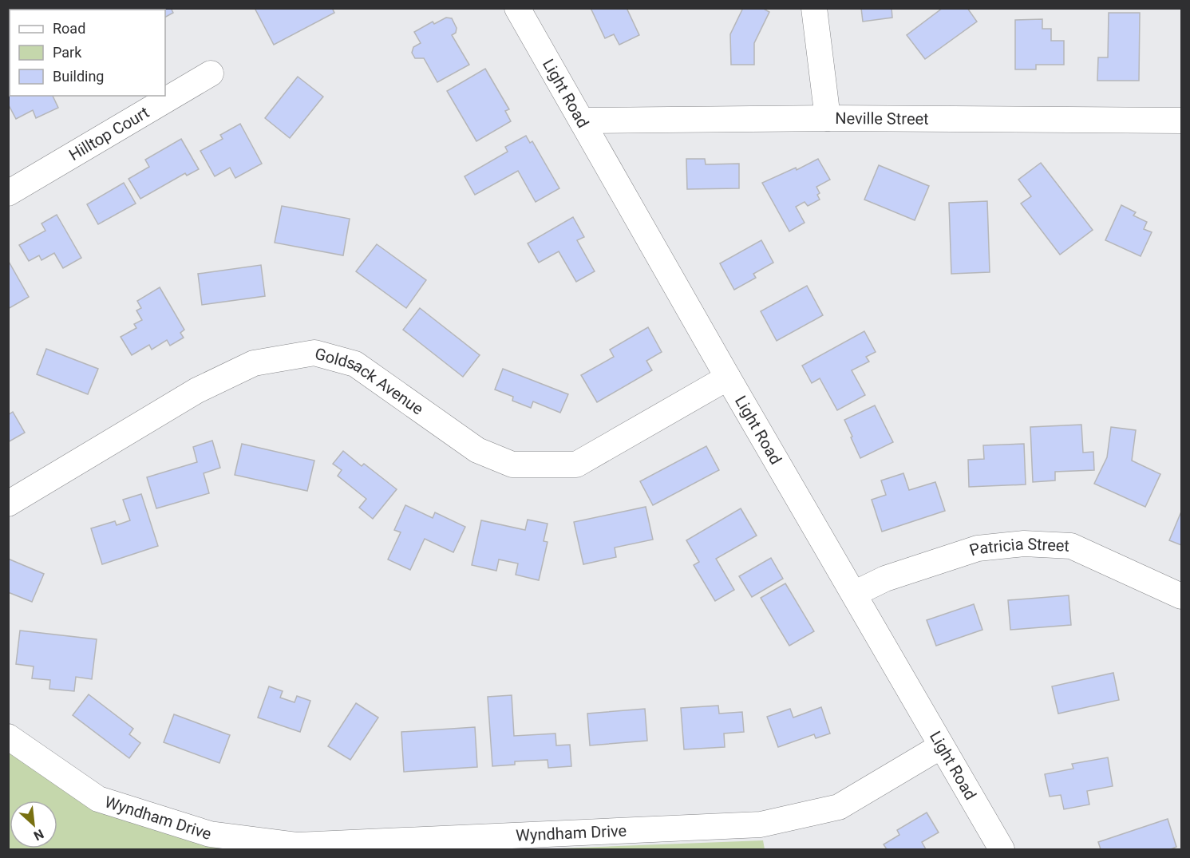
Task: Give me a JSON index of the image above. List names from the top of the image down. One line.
{"streets":{"street":["Light Road","Neville Street","Hilltop Court","Goldsack Avenue","Patricia Street","Wyndham Drive"]},"crossings":[["Light Road","Neville Street"],["Light Road","Goldsack Avenue"],["Light Road","Patricia Street"],["Light Road","Wyndham Drive"]],"legend":["Road","Park","Building"],"north":"bottom right"}
